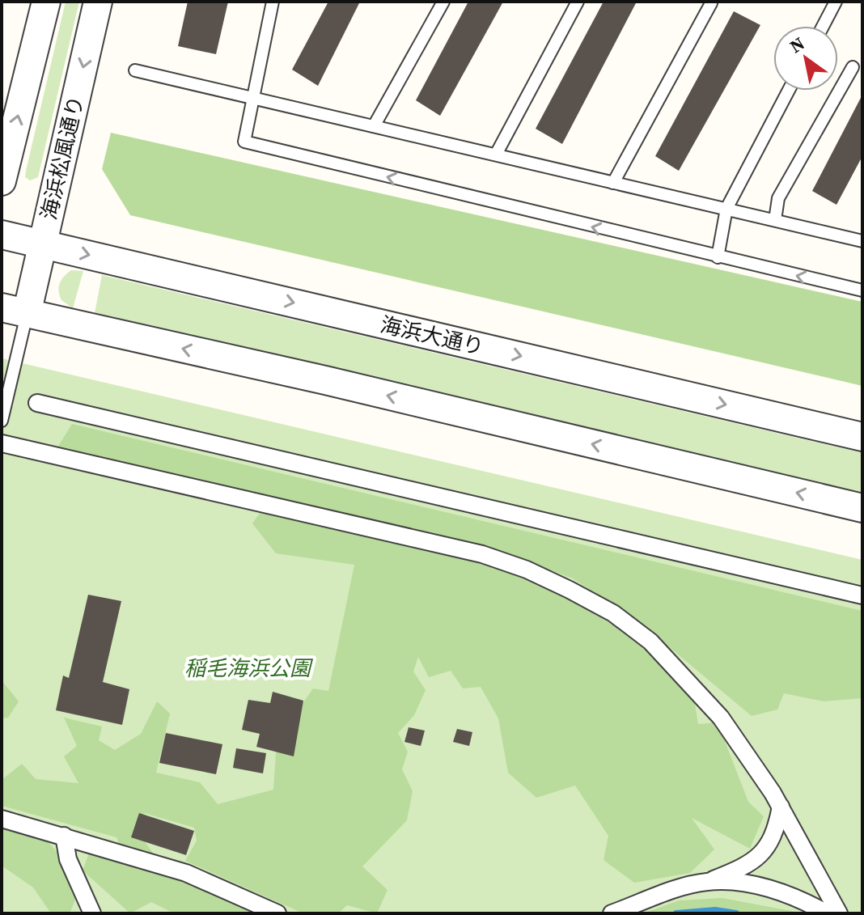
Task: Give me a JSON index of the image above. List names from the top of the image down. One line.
{"streets":{"street":["海浜松風通り","海浜大通り"]},"crossings":[["海浜松風通り","海浜大通り"]],"parks":["稲毛海浜公園"],"north":"top left"}
